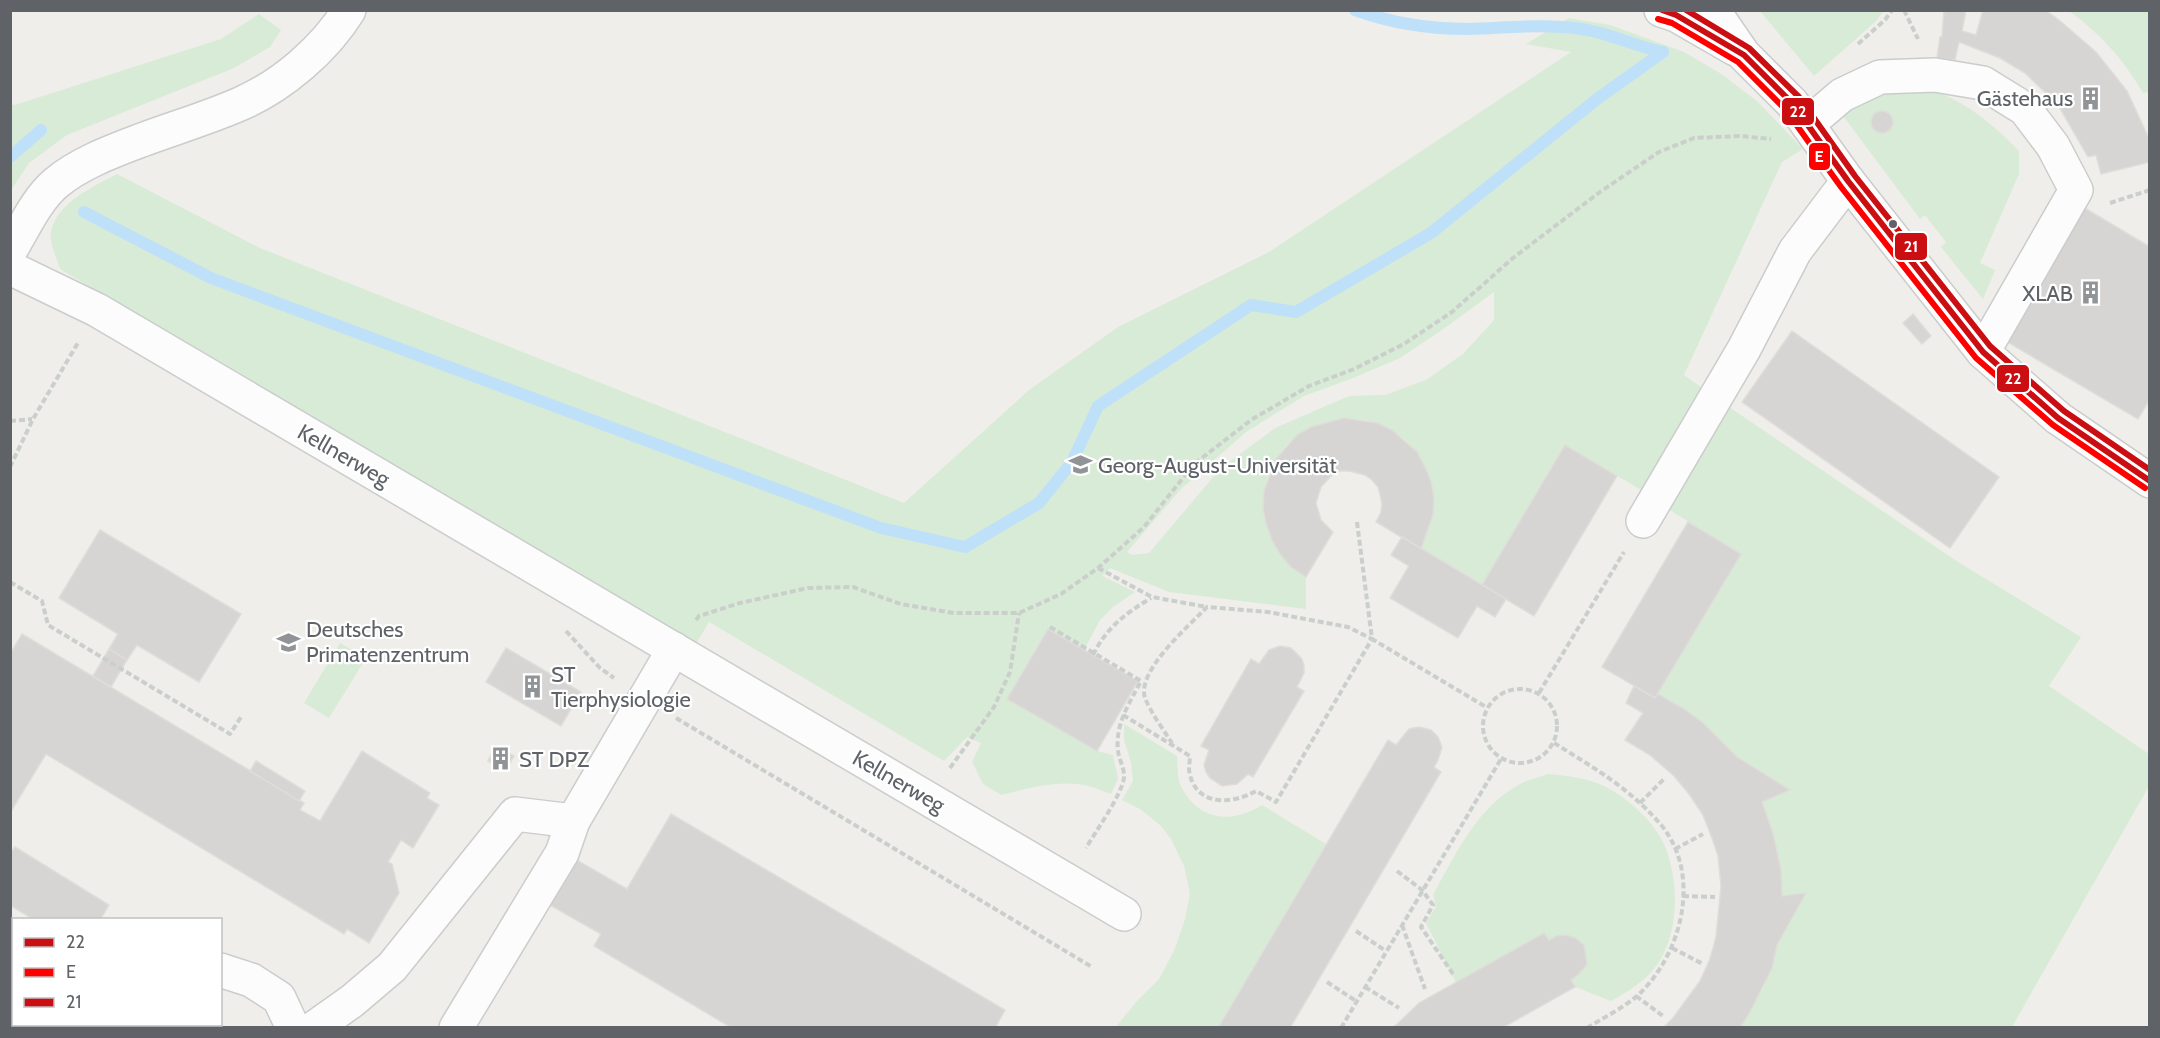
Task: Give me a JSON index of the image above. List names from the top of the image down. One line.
{"streets":{"street":["Kellnerweg"]},"places":{"building":["Gästehaus","XLAB","ST Tierphysiologie","ST DPZ"],"school or university":["Georg-August-Universität","Deutsches Primatenzentrum"]},"lines":["transit line 22","transit line 21","transit line E"],"legend":["22","E","21"]}
